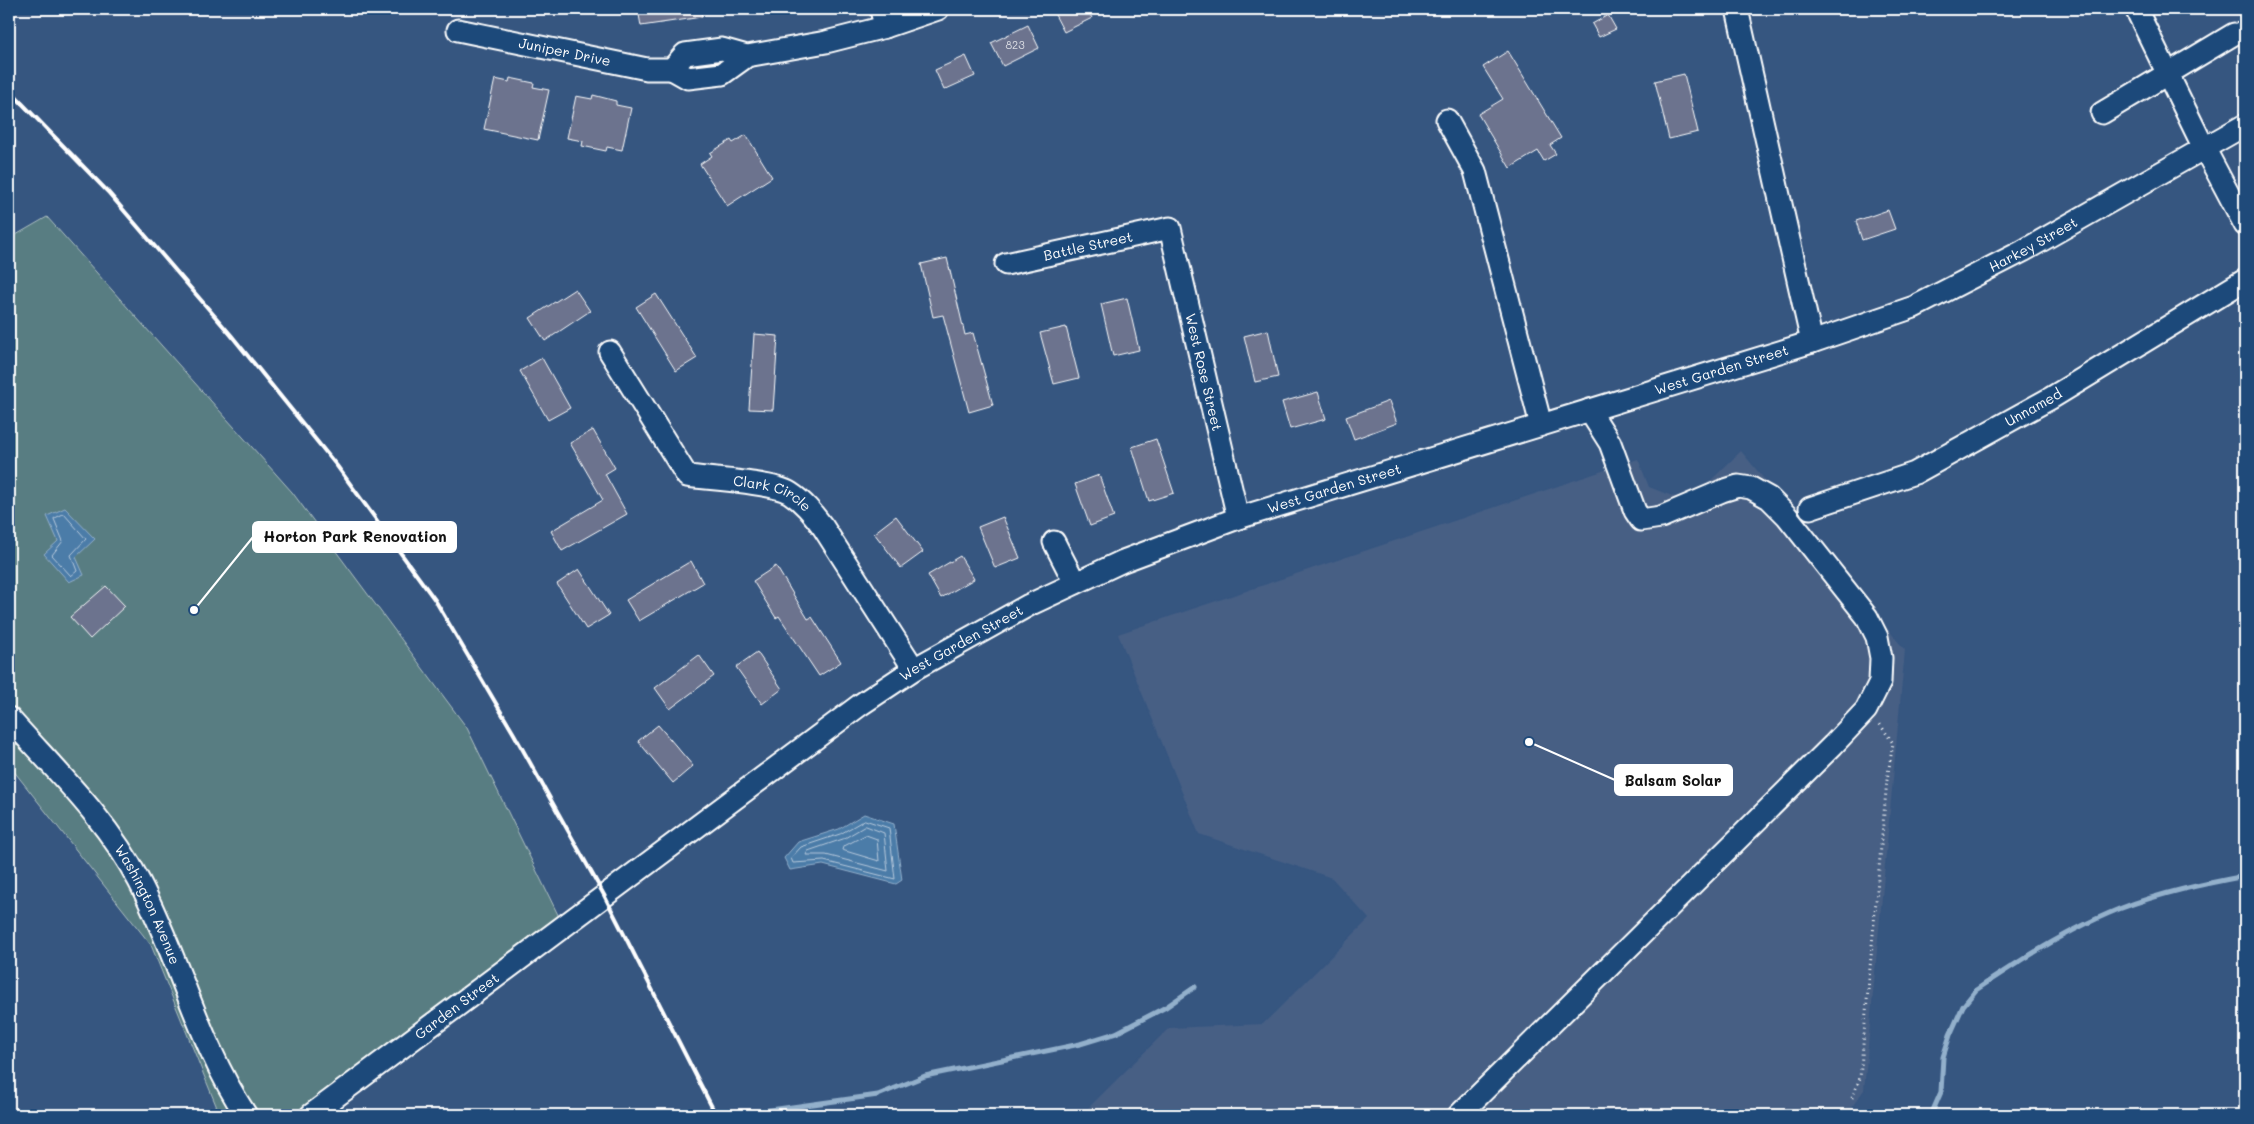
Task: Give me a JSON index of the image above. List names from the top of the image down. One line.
{"streets":{"street":["Juniper Drive","Harkey Street","Battle Street","West Garden Street","West Rose Street","Unnamed","Clark Circle","Washington Avenue","Garden Street"]},"crossings":[["Harkey Street","West Garden Street"],["Battle Street","West Rose Street"],["West Garden Street","West Rose Street"],["West Garden Street","Clark Circle"],["West Garden Street","Garden Street"]],"places":["Horton Park Renovation","Balsam Solar"],"house_numbers":["823"]}
